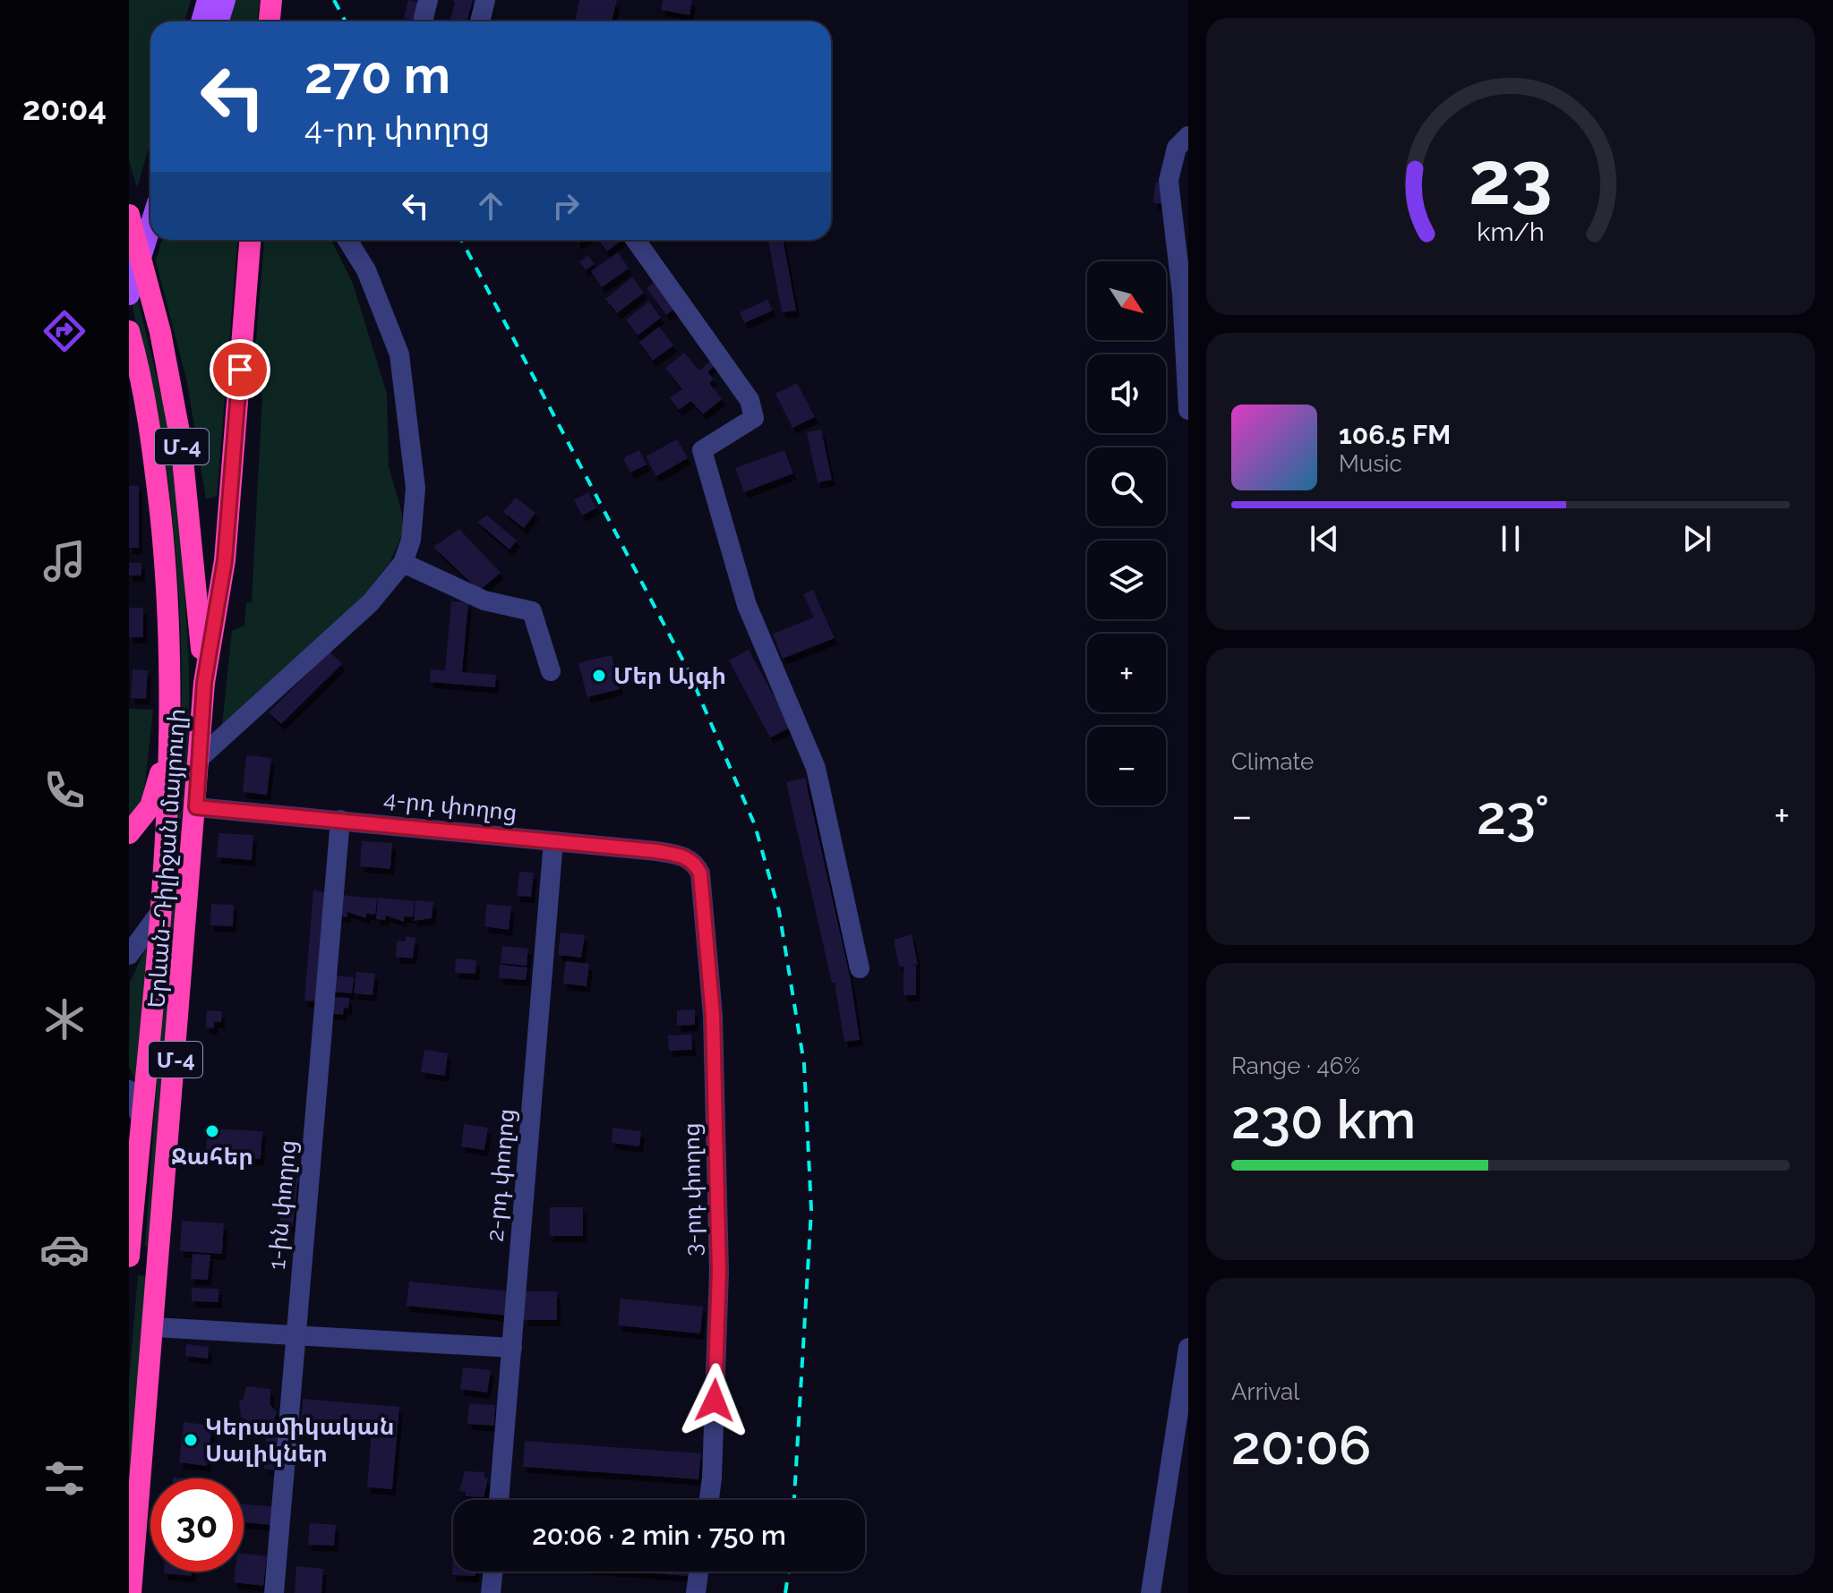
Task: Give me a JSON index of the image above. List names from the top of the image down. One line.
{"streets":{"highway":["Մ-4","Երևան-Դիլիջան մայրուղի"],"street":["4-րդ փողոց","2-րդ փողոց","3-րդ փողոց","1-ին փողոց"]},"crossings":[["Մ-4","Երևան-Դիլիջան մայրուղի"],["4-րդ փողոց","Երևան-Դիլիջան մայրուղի"],["4-րդ փողոց","2-րդ փողոց"],["4-րդ փողոց","3-րդ փողոց"],["4-րդ փողոց","1-ին փողոց"]],"places":["Մեր Այգի","Ջահեր","Կերամիկական Սալիկներ"],"north":"bottom right","page":{"tabs":"20:04","turn":["270 m","4-րդ փողոց"],"map_buttons":["+","−"],"song":["106.5 FM","Music"],"tile":["Climate",["Range · 46%","230 km"],["Arrival","20:06"]],"heat":["−","23°","+"],"limit":"30","trip":"20:06 · 2 min · 750 m","gauge":["23","km/h"]}}
